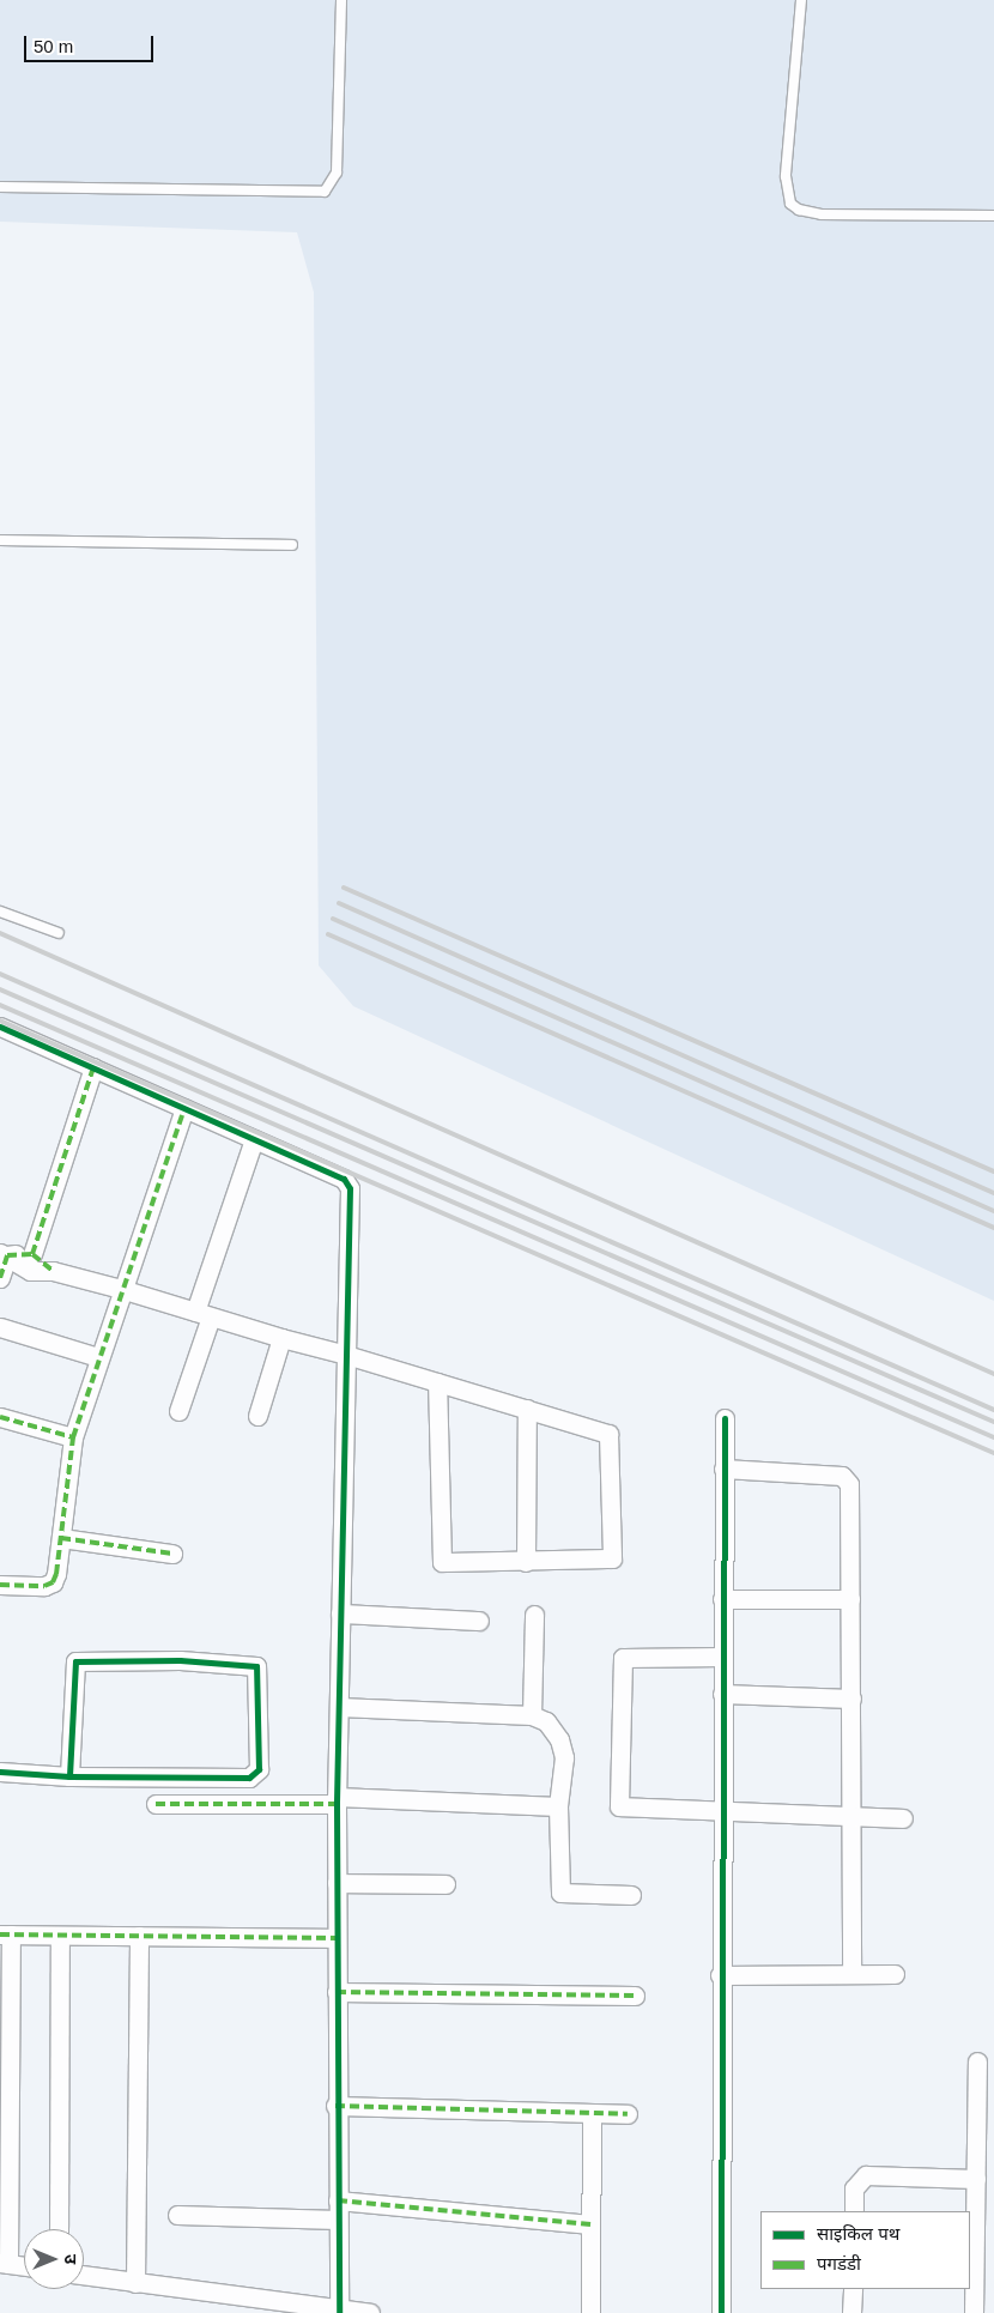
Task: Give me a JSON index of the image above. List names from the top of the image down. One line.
{"legend":["साइकिल पथ","पगडंडी"],"scale_bar":"50 m","north":"right"}
